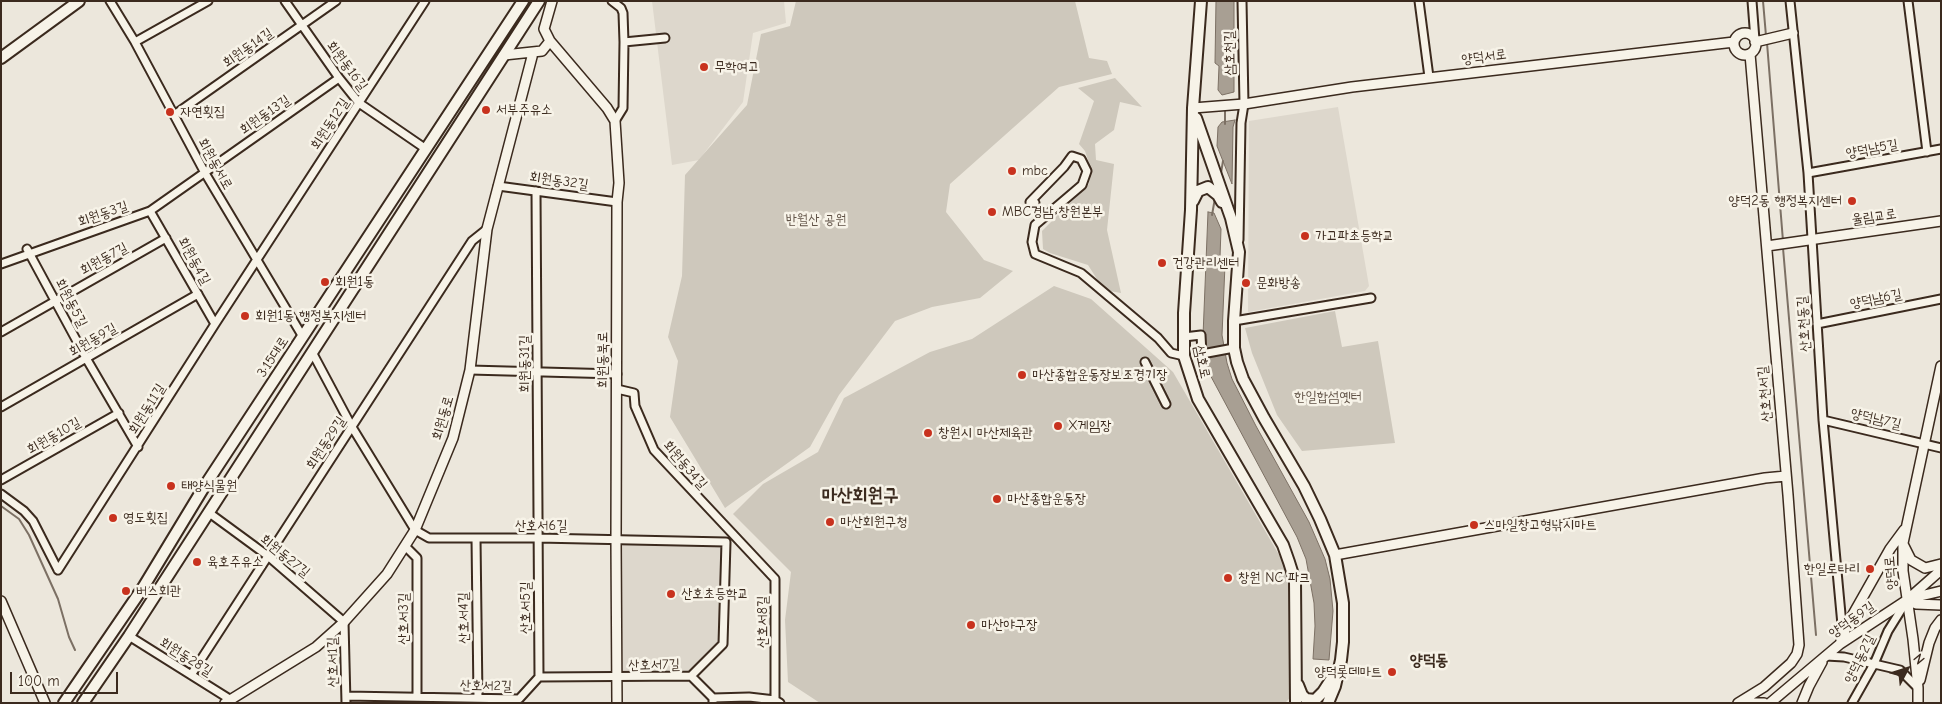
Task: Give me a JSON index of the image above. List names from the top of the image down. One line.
{"streets":{"main road":["양덕서로","율림교로","3·15대로","회원동북로","삼호로","산호천서길","회원동로","양덕로","양덕동9길"],"street":["회원동14길","삼호천길","회원동16길","회원동13길","회원동12길","양덕남5길","회원동서로","회원동32길","회원동3길","회원동7길","회원동4길","양덕남6길","회원동5길","산호천동길","회원동9길","회원동31길","회원동11길","양덕남7길","회원동10길","회원동29길","회원동34길","산호서6길","회원동27길","산호서5길","산호서4길","산호서3길","산호서8길","회원동28길","양덕동2길","산호서1길","산호서7길","산호서2길"]},"crossings":[["회원동14길","회원동16길"],["회원동14길","회원동서로"],["삼호천길","양덕서로"],["양덕서로","삼호로"],["양덕서로","산호천서길"],["회원동16길","회원동13길"],["회원동16길","회원동12길"],["회원동16길","3·15대로"],["회원동13길","회원동서로"],["회원동13길","회원동3길"],["회원동12길","회원동서로"],["회원동12길","회원동11길"],["양덕남5길","산호천동길"],["회원동서로","회원동3길"],["회원동서로","3·15대로"],["회원동서로","회원동11길"],["회원동32길","회원동북로"],["회원동32길","회원동31길"],["회원동32길","회원동로"],["회원동3길","회원동4길"],["회원동3길","회원동5길"],["율림교로","산호천동길"],["율림교로","산호천서길"],["회원동7길","회원동4길"],["회원동7길","회원동5길"],["회원동4길","회원동9길"],["회원동4길","회원동11길"],["양덕남6길","산호천동길"],["회원동5길","회원동9길"],["회원동5길","회원동11길"],["회원동5길","회원동10길"],["산호천동길","양덕남7길"],["산호천동길","양덕동9길"],["회원동북로","회원동34길"],["회원동북로","산호서6길"],["회원동북로","산호서7길"],["회원동31길","산호서6길"],["회원동31길","산호서5길"],["회원동로","회원동29길"],["회원동로","산호서6길"],["회원동로","회원동27길"],["회원동로","산호서3길"],["회원동로","회원동28길"],["회원동로","산호서1길"],["양덕남7길","양덕로"],["회원동29길","회원동27길"],["회원동29길","회원동28길"],["회원동34길","산호서8길"],["산호서6길","산호서5길"],["산호서6길","산호서4길"],["회원동27길","산호서1길"],["양덕로","양덕동9길"],["양덕로","양덕동2길"],["산호서5길","산호서2길"],["산호서4길","산호서2길"],["산호서3길","산호서2길"],["양덕동9길","양덕동2길"],["산호서8길","산호서7길"],["산호서1길","산호서2길"]],"districts":["마산회원구","양덕동"],"parks":["반월산 공원","한일합섬옛터"],"places":["무학여고","서부주유소","자연횟집","mbc","양덕2동 행정복지센터","MBC경남 창원본부","가고파초등학교","건강관리센터","회원1동","문화방송","회원1동 행정복지센터","마산종합운동장보조경기장","X게임장","창원시 마산제육관","태양식물원","마산종합운동장","영도횟집","마산회원구청","스마일창고형낚시마트","육호주유소","한일로타리","창원 NC 파크","버스회관","산호초등학교","마산야구장","양덕롯데마트"],"scale_bar":"100 m","north":"top right"}
